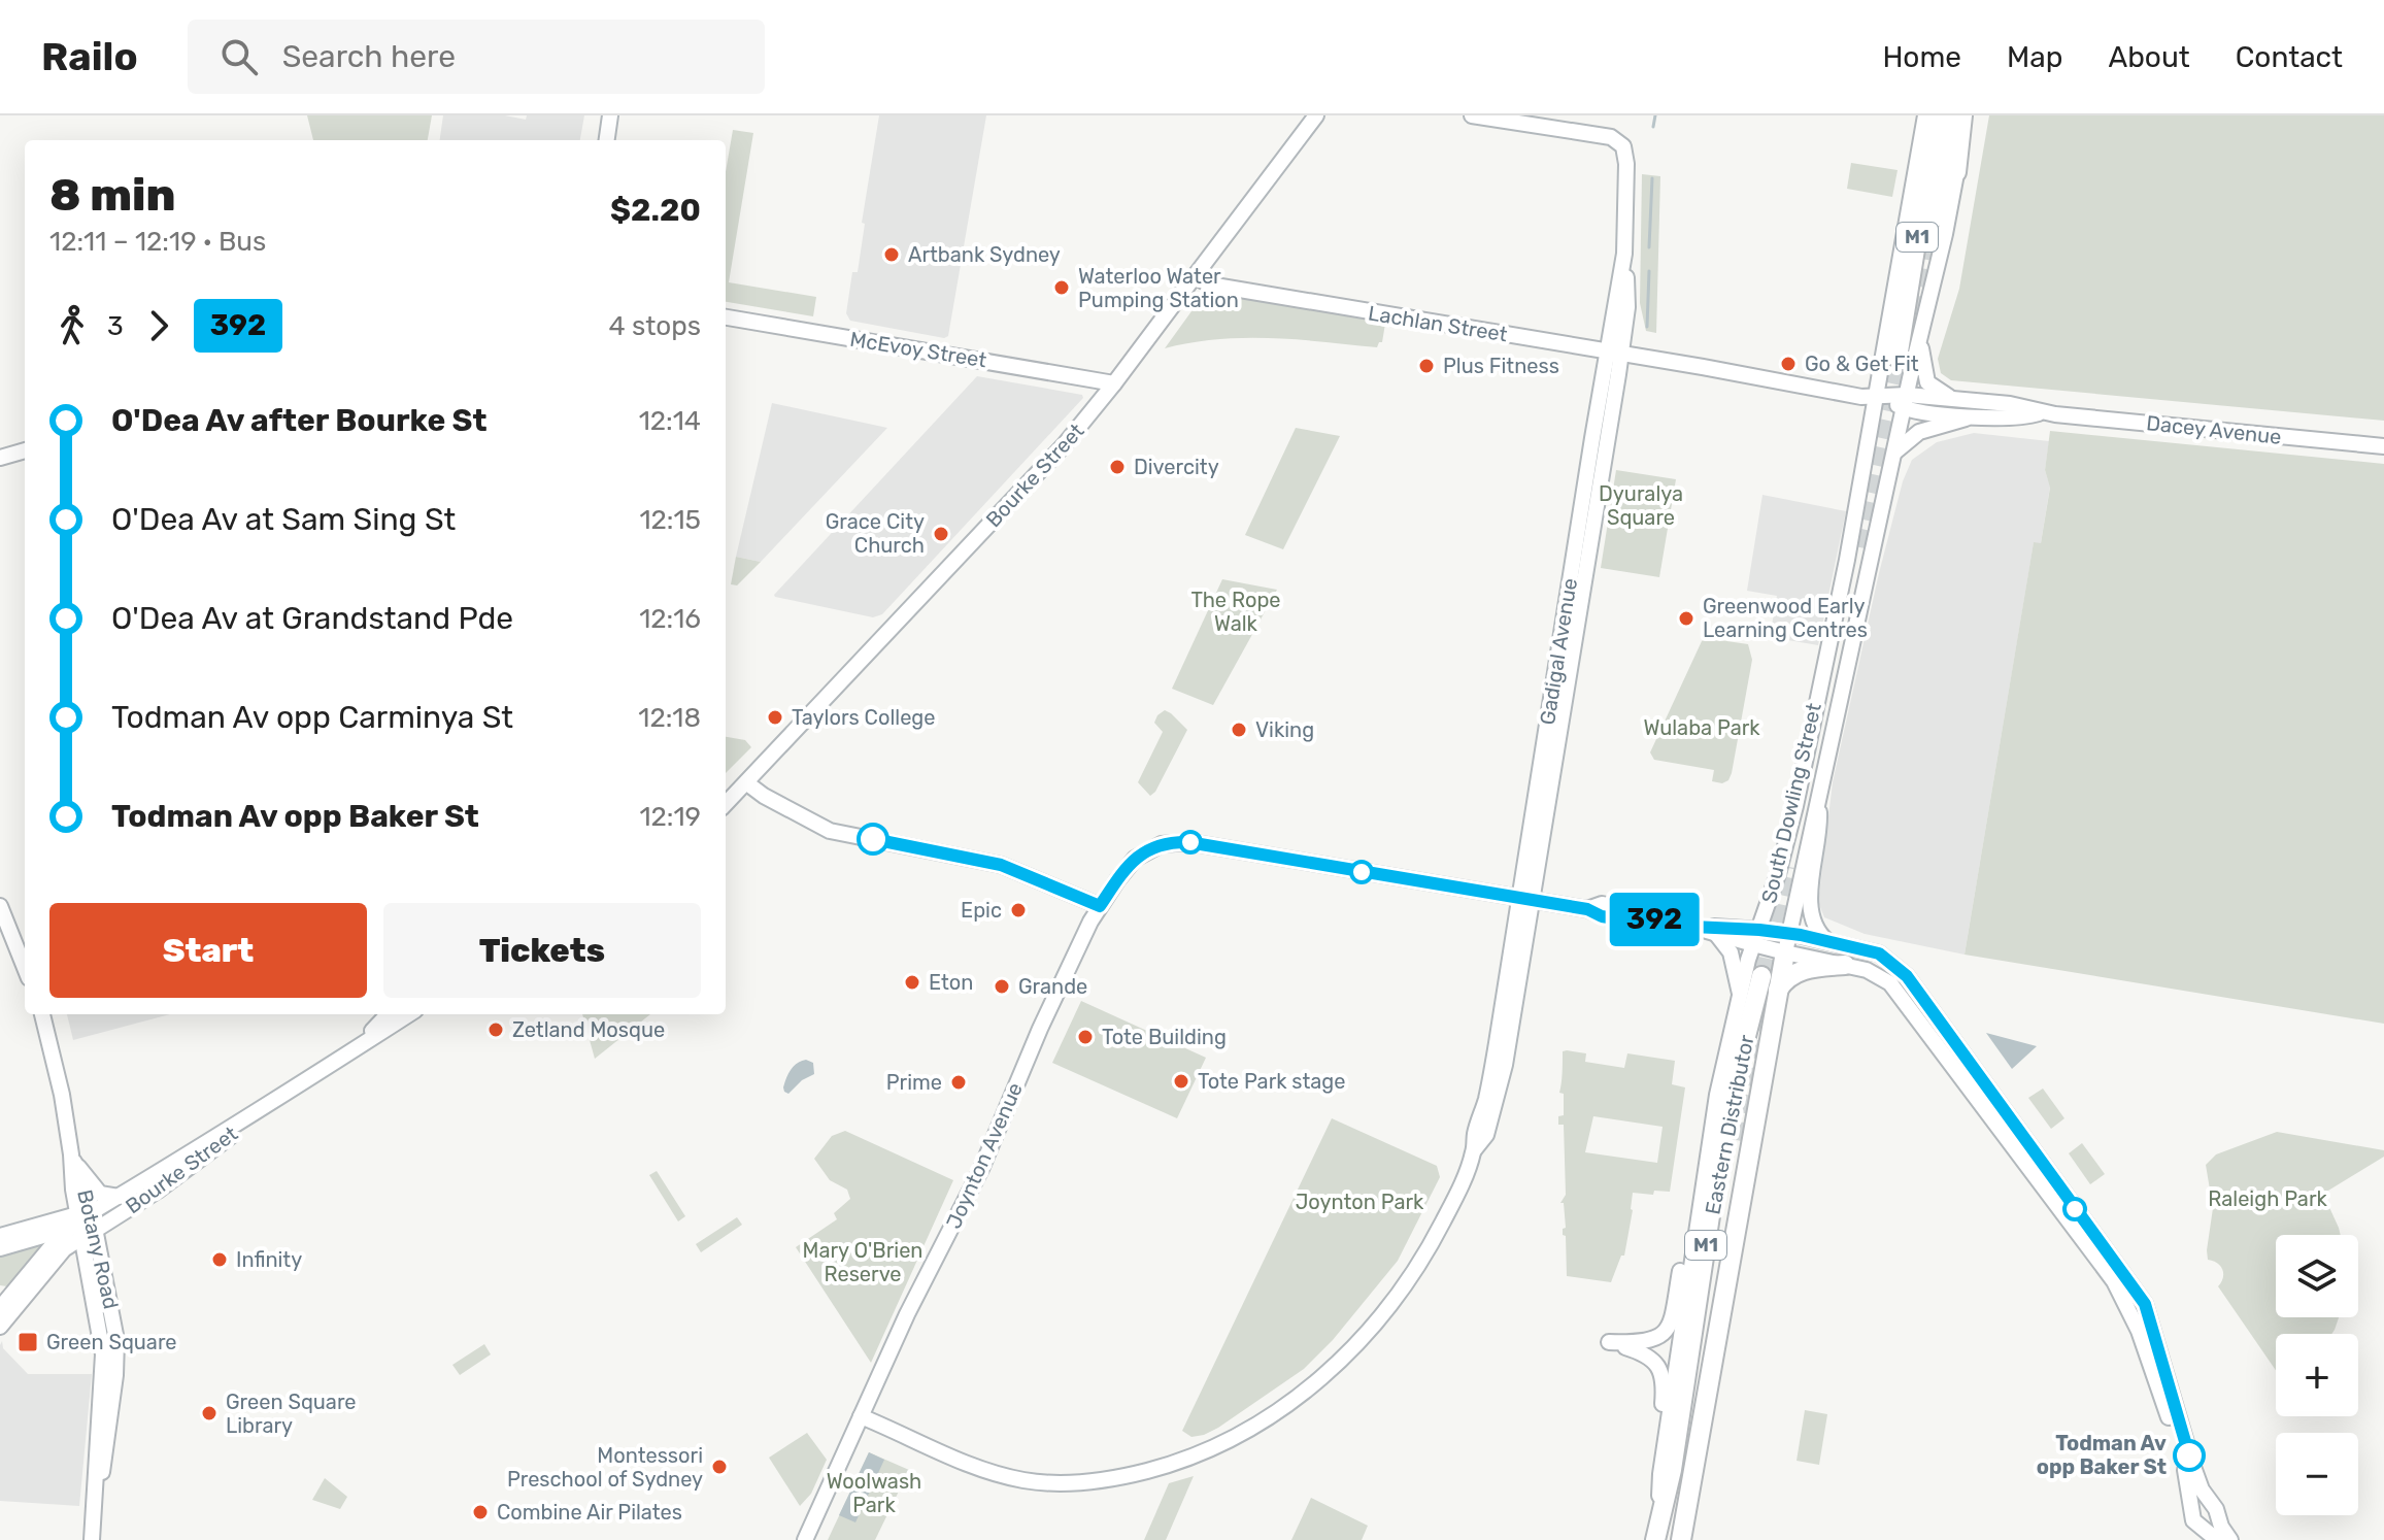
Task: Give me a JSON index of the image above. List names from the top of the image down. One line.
{"streets":{"highway":["M1","South Dowling Street","Eastern Distributor"],"main road":["Lachlan Street","McEvoy Street","Dacey Avenue","Bourke Street","Gadigal Avenue","Joynton Avenue","Botany Road"]},"crossings":[["Lachlan Street","Dacey Avenue"],["Lachlan Street","Bourke Street"],["Lachlan Street","Gadigal Avenue"],["Lachlan Street","South Dowling Street"],["McEvoy Street","Bourke Street"],["Dacey Avenue","South Dowling Street"],["Bourke Street","Botany Road"],["Gadigal Avenue","Joynton Avenue"],["South Dowling Street","Eastern Distributor"]],"parks":["Dyuralya Square","The Rope Walk","Wulaba Park","Raleigh Park","Joynton Park","Mary O'Brien Reserve","Woolwash Park"],"places":{"other":["Artbank Sydney","Waterloo Water Pumping Station","Go & Get Fit","Plus Fitness","Divercity","Grace City Church","Greenwood Early Learning Centres","Taylors College","Viking","Epic","Eton","Grande","Zetland Mosque","Tote Building","Tote Park stage","Prime","Infinity","Green Square Library","Todman Av opp Baker St","Montessori Preschool of Sydney","Combine Air Pilates"],"transit":["Green Square"]},"lines":["bus line 392"],"page":{"header":"Railo","search":"Search here","nav":["Home","Map","About","Contact"],"on_map":"392","heading":["8 min","12:11 – 12:19 · Bus","$2.20"],"legs":["3","392","4 stops"],"list":[{"name":"O'Dea Av after Bourke St","value":"12:14"},{"name":"O'Dea Av at Sam Sing St","value":"12:15"},{"name":"O'Dea Av at Grandstand Pde","value":"12:16"},{"name":"Todman Av opp Carminya St","value":"12:18"},{"name":"Todman Av opp Baker St","value":"12:19"}],"buttons":["Start","Tickets"],"map_buttons":["+","−"]}}
